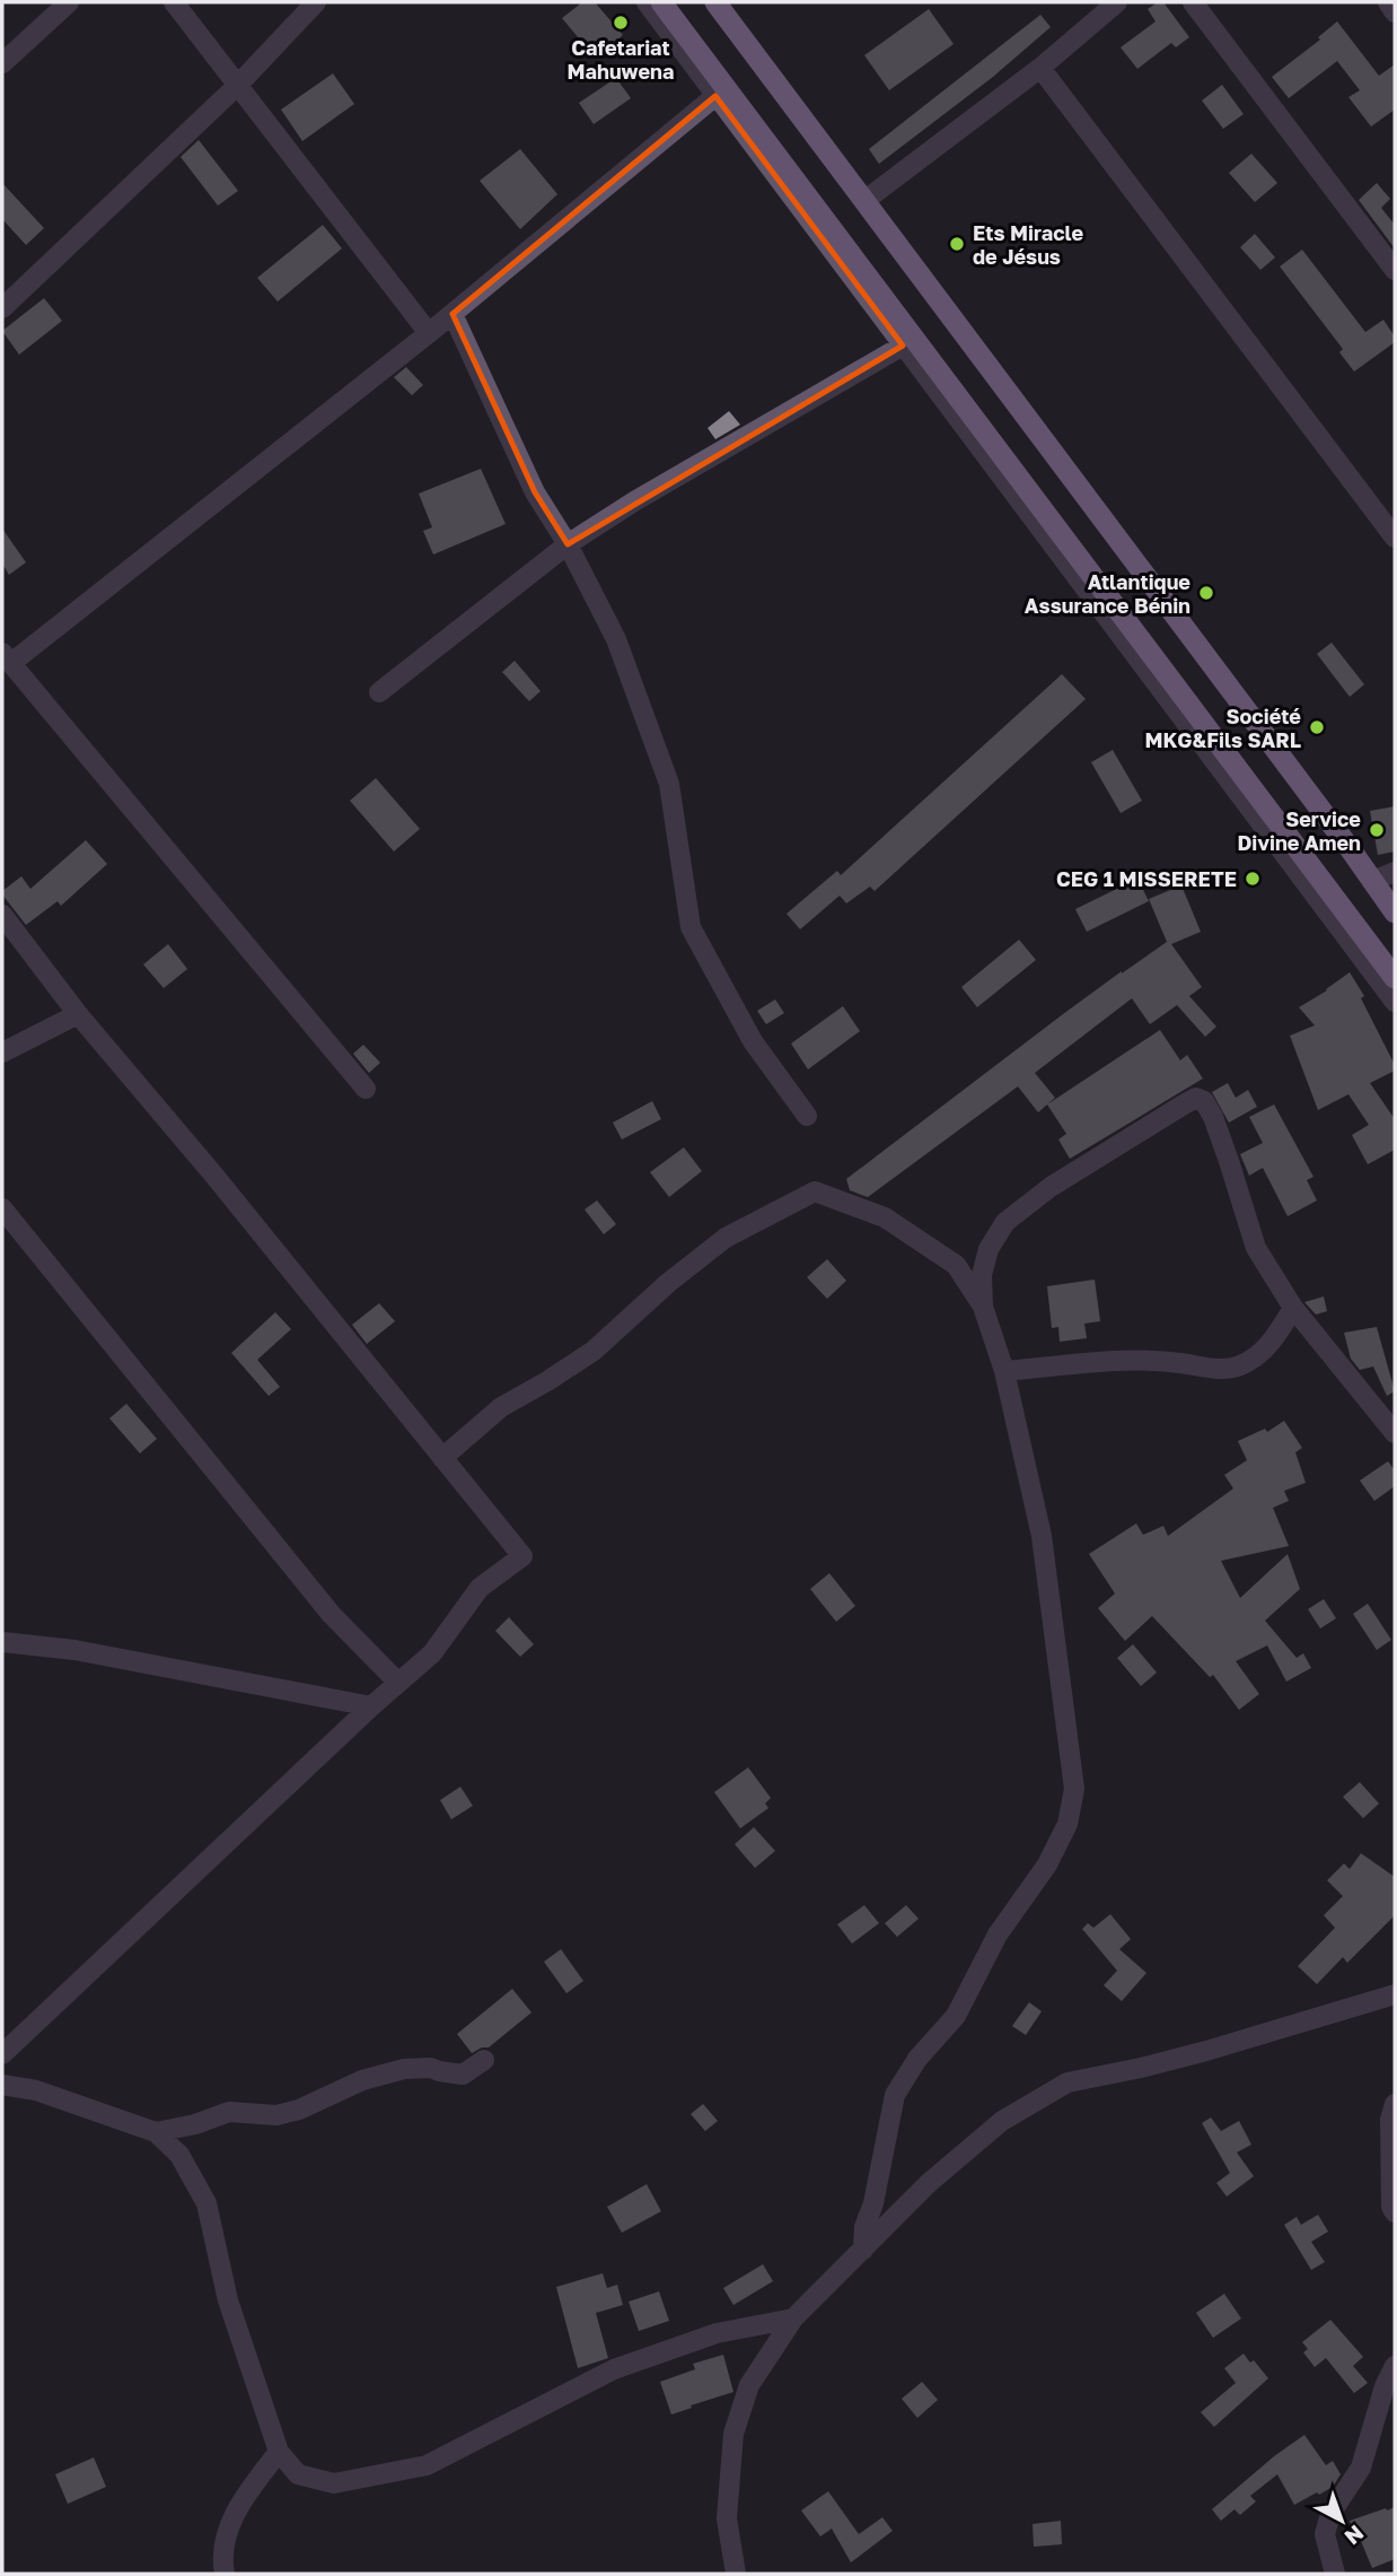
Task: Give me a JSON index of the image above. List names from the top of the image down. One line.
{"places":["Cafetariat Mahuwena","Ets Miracle de Jésus","Atlantique Assurance Bénin","Société MKG&Fils SARL","Service Divine Amen","CEG 1 MISSERETE"],"north":"bottom right"}
